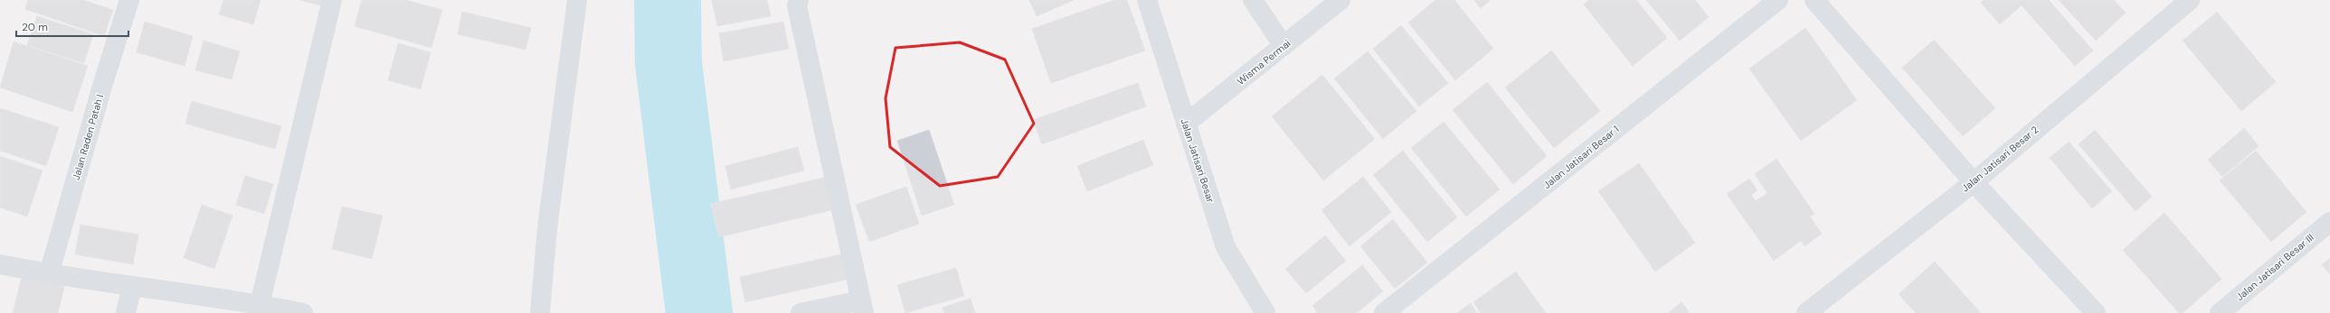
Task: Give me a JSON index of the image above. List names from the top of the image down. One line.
{"streets":{"street":["Wisma Permai","Jalan Raden Patah I","Jalan Jatisari Besar 1","Jalan Jatisari Besar 2","Jalan Jatisari Besar","Jalan Jatisari Besar III"]},"crossings":[["Wisma Permai","Jalan Jatisari Besar"]],"scale_bar":"20 m"}
